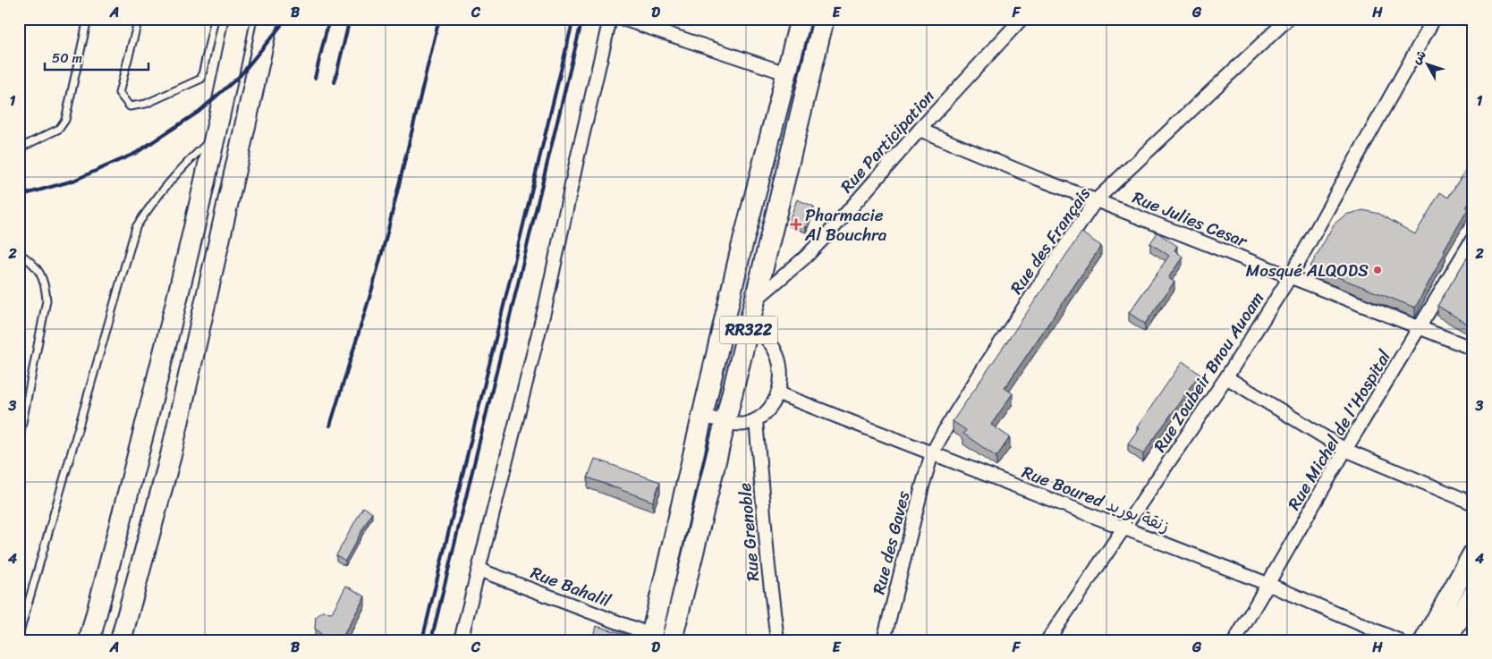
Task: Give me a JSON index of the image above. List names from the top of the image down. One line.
{"streets":{"main road":["RR322"],"street":["Rue Participation","Rue Julies Cesar","Rue des Français","Rue Zoubeir Bnou Auoam","Rue Michel de l'Hospital","Rue Boured زنقة بوريد","Rue Grenoble","Rue des Gaves","Rue Bahalil"]},"crossings":[["Rue Participation","Rue Julies Cesar"],["Rue Participation","RR322"],["Rue Julies Cesar","Rue des Français"],["Rue Julies Cesar","Rue Zoubeir Bnou Auoam"],["Rue Julies Cesar","Rue Michel de l'Hospital"],["Rue des Français","Rue Boured زنقة بوريد"],["Rue des Français","Rue des Gaves"],["RR322","Rue Bahalil"],["Rue Zoubeir Bnou Auoam","Rue Boured زنقة بوريد"],["Rue Michel de l'Hospital","Rue Boured زنقة بوريد"],["Rue Boured زنقة بوريد","Rue des Gaves"]],"places":{"health":["Pharmacie Al Bouchra"],"other":["Mosqué ALQODS"]},"scale_bar":"50 m","north":"top left","grid":{"columns":["A","B","C","D","E","F","G","H"],"rows":["1","2","3","4"]}}
